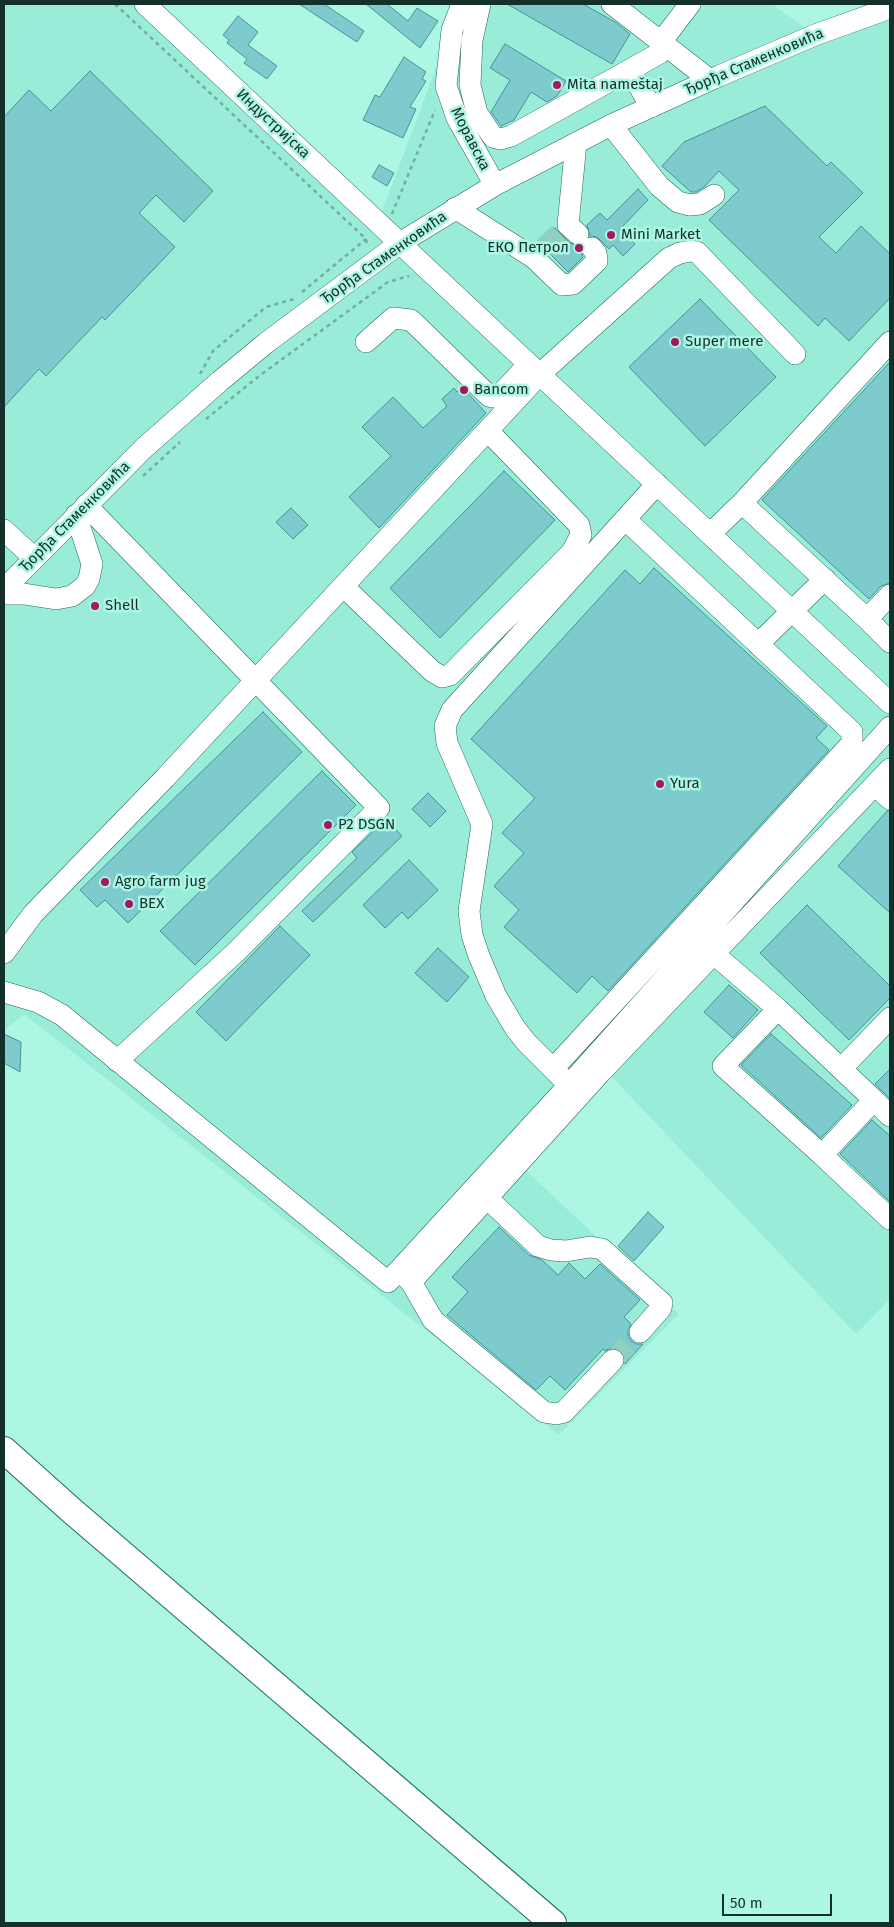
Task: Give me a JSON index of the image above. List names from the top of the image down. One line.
{"streets":{"street":["Ђорђа Стаменковића","Индустријска","Моравска"]},"crossings":[["Ђорђа Стаменковића","Индустријска"],["Ђорђа Стаменковића","Моравска"]],"places":["Mita nameštaj","Mini Market","ЕКО Петрол","Super mere","Bancom","Shell","Yura","P2 DSGN","Agro farm jug","BEX"],"scale_bar":"50 m"}
